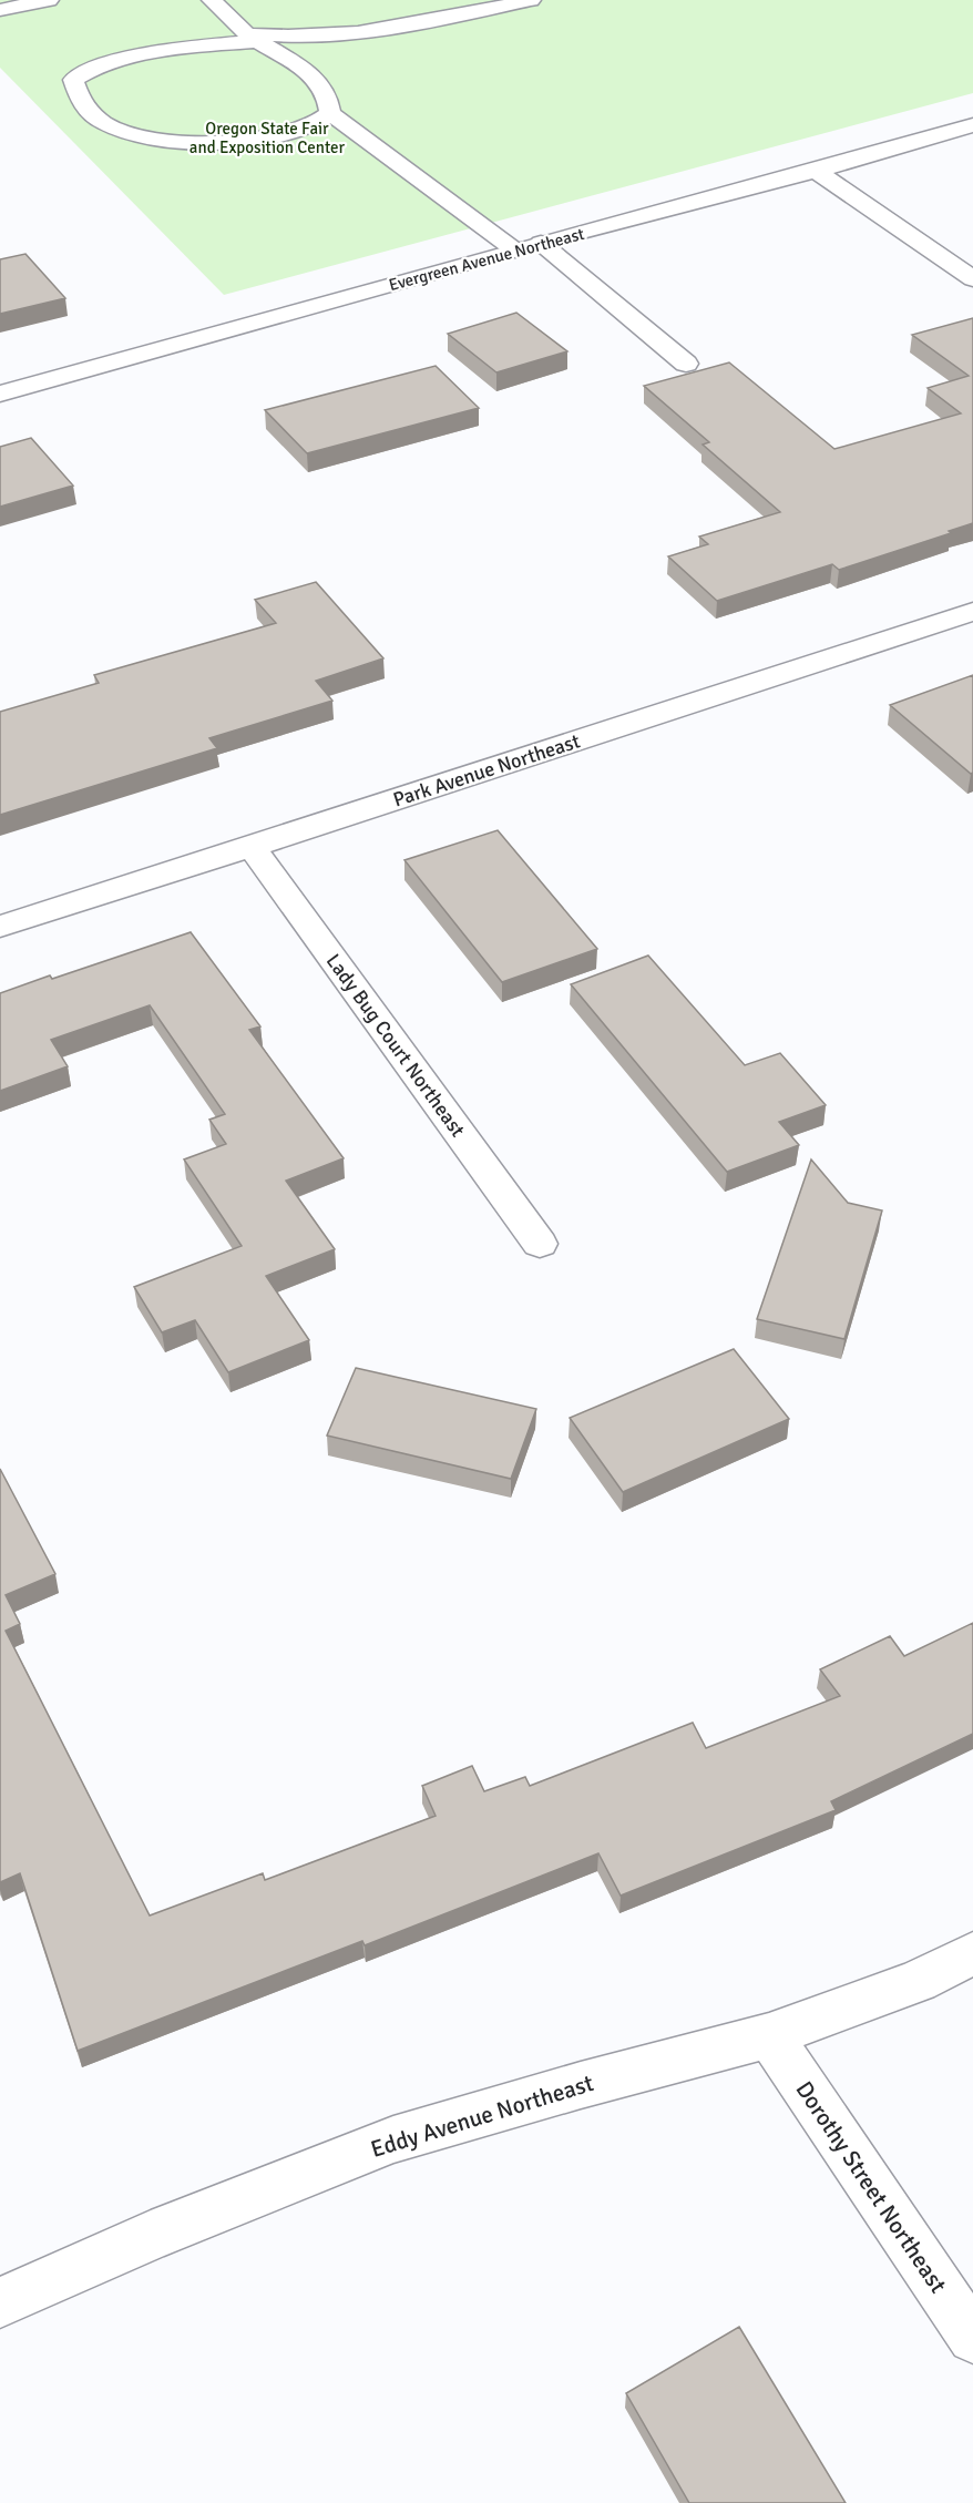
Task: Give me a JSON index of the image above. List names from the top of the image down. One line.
{"streets":{"street":["Evergreen Avenue Northeast","Park Avenue Northeast","Lady Bug Court Northeast","Eddy Avenue Northeast","Dorothy Street Northeast"]},"crossings":[["Park Avenue Northeast","Lady Bug Court Northeast"],["Eddy Avenue Northeast","Dorothy Street Northeast"]],"parks":["Oregon State Fair and Exposition Center"]}
